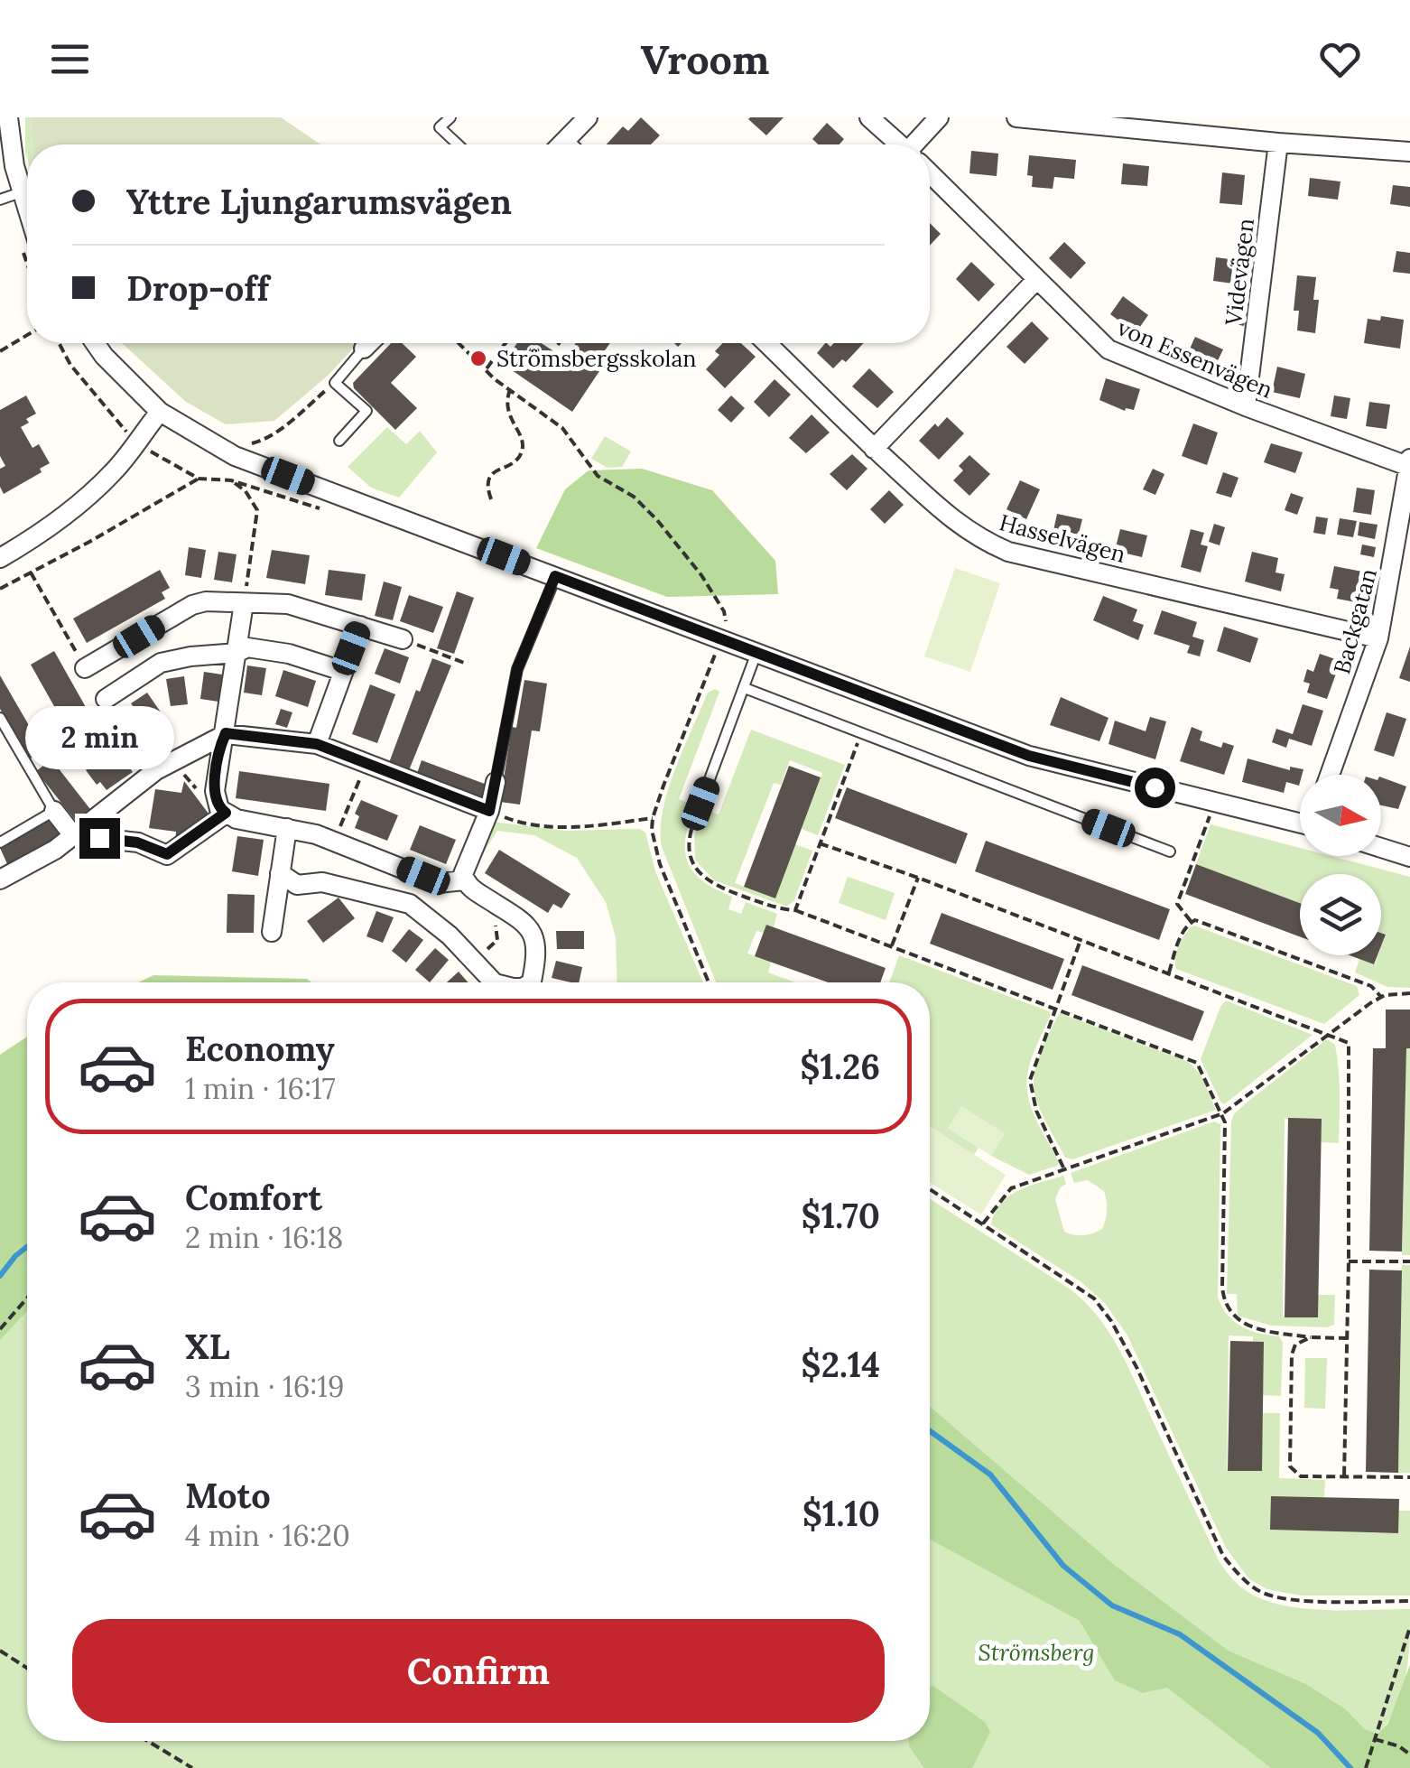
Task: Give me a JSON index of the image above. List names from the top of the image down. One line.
{"streets":{"street":["Videvägen","von Essenvägen","Hasselvägen","Backgatan"]},"crossings":[["Videvägen","von Essenvägen"],["von Essenvägen","Backgatan"],["Hasselvägen","Backgatan"]],"parks":["Strömsberg"],"places":["Strömsbergsskolan"],"north":"right","page":{"header":"Vroom","banner":["Yttre Ljungarumsvägen","Drop-off"],"bubble":"2 min","list":[{"name":"Economy","note":"1 min · 16:17","value":"$1.26"},{"name":"Comfort","note":"2 min · 16:18","value":"$1.70"},{"name":"XL","note":"3 min · 16:19","value":"$2.14"},{"name":"Moto","note":"4 min · 16:20","value":"$1.10"}],"buttons":"Confirm"}}
